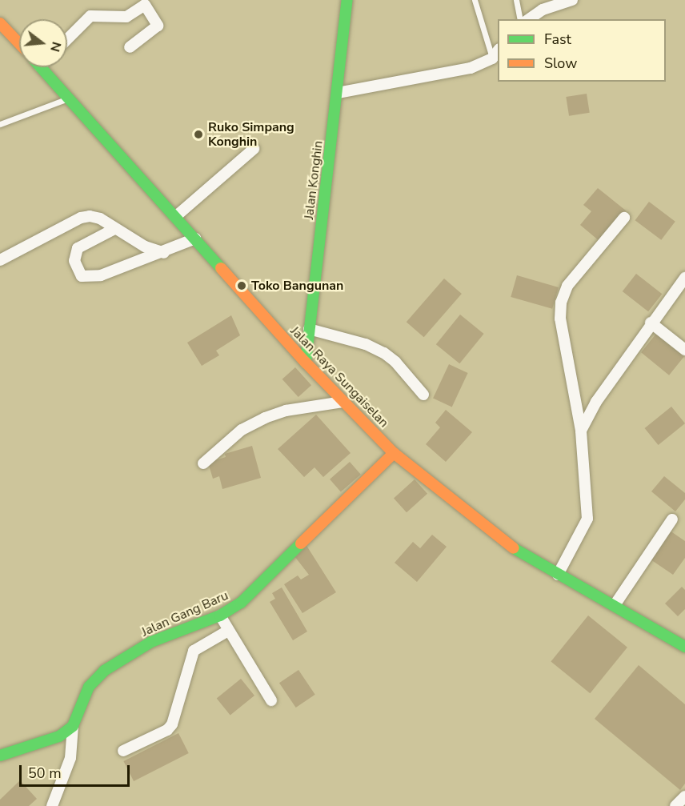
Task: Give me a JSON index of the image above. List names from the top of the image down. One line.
{"streets":{"main road":["Jalan Konghin","Jalan Raya Sungaiselan","Jalan Gang Baru"]},"crossings":[["Jalan Konghin","Jalan Raya Sungaiselan"],["Jalan Raya Sungaiselan","Jalan Gang Baru"]],"places":["Ruko Simpang Konghin","Toko Bangunan"],"legend":["Fast","Slow"],"scale_bar":"50 m","north":"right"}
